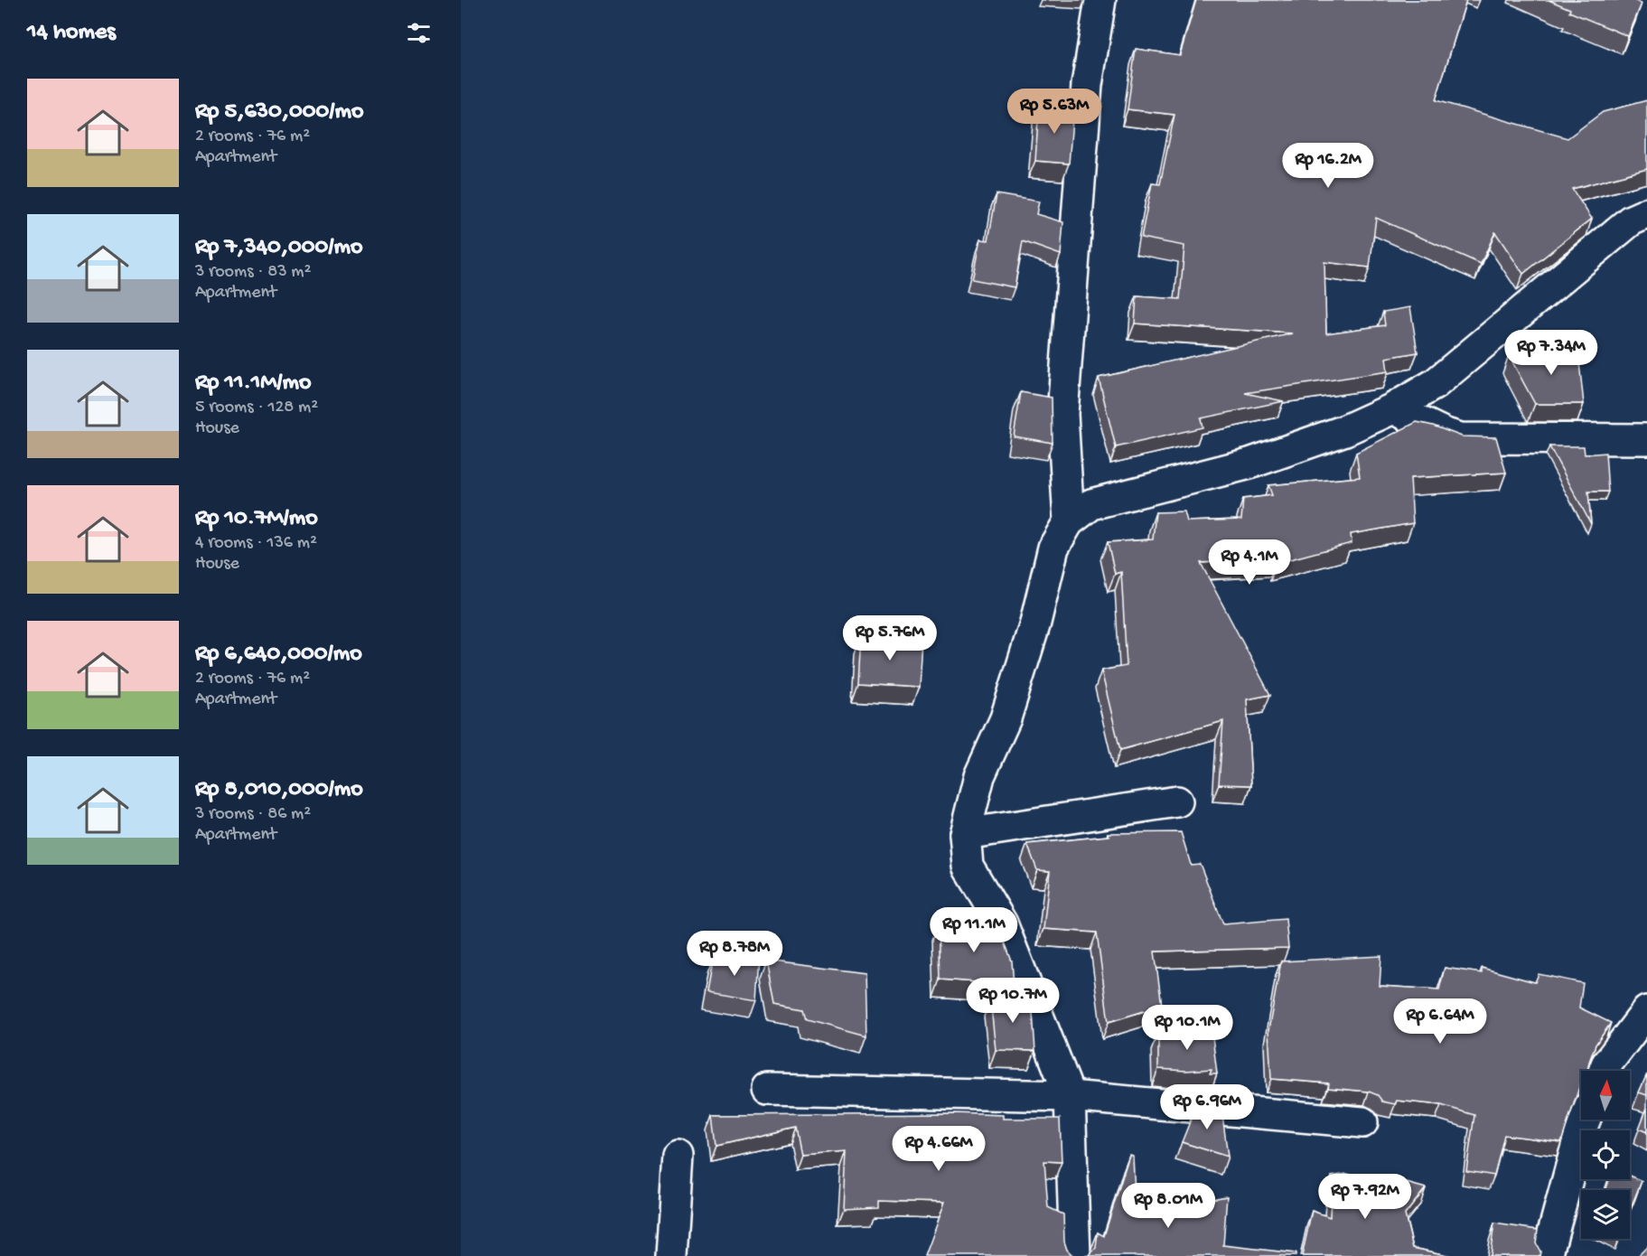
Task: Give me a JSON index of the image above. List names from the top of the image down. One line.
{"north":"top","page":{"heading":"14 homes","list":[{"name":"Rp 5,630,000/mo","note":"2 rooms · 76 m² · Apartment"},{"name":"Rp 7,340,000/mo","note":"3 rooms · 83 m² · Apartment"},{"name":"Rp 11.1M/mo","note":"5 rooms · 128 m² · House"},{"name":"Rp 10.7M/mo","note":"4 rooms · 136 m² · House"},{"name":"Rp 6,640,000/mo","note":"2 rooms · 76 m² · Apartment"},{"name":"Rp 8,010,000/mo","note":"3 rooms · 86 m² · Apartment"}],"price":["Rp 5.63M","Rp 16.2M","Rp 7.34M","Rp 4.1M","Rp 5.76M","Rp 11.1M","Rp 8.78M","Rp 10.7M","Rp 6.64M","Rp 10.1M","Rp 6.96M","Rp 4.66M","Rp 7.92M","Rp 8.01M"]}}
